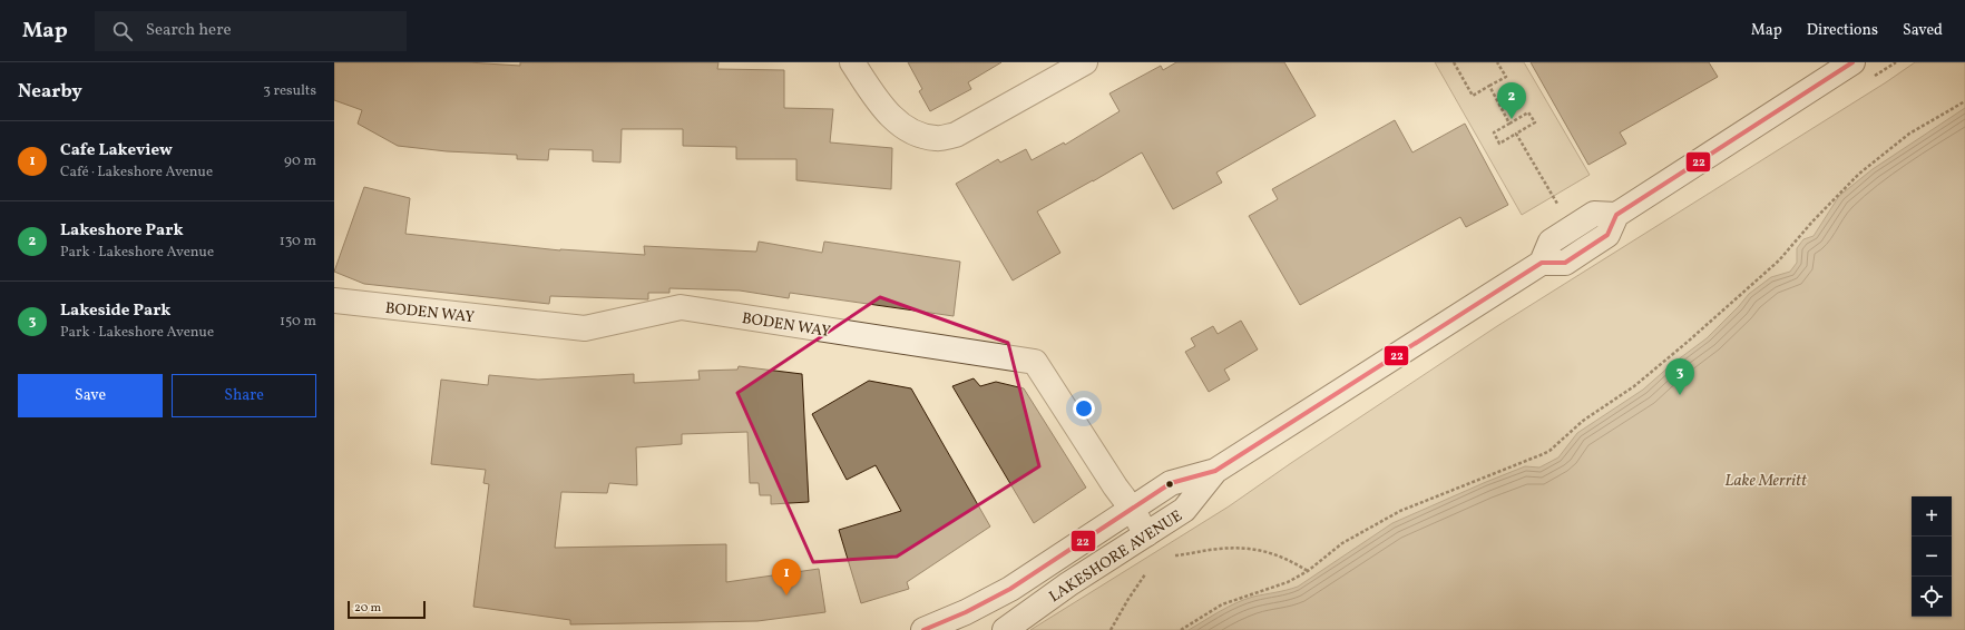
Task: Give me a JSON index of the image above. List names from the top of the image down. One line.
{"streets":{"main road":["BODEN WAY","LAKESHORE AVENUE"]},"crossings":[["BODEN WAY","LAKESHORE AVENUE"]],"water":["Lake Merritt"],"lines":["transit line 22"],"scale_bar":"20 m","page":{"header":"Map","search":"Search here","nav":["Map","Directions","Saved"],"heading":["Nearby","3 results"],"pins":["2","3","1"],"list":[{"mark":"1","name":"Cafe Lakeview","note":"Café · Lakeshore Avenue","value":"90 m"},{"mark":"2","name":"Lakeshore Park","note":"Park · Lakeshore Avenue","value":"130 m"},{"mark":"3","name":"Lakeside Park","note":"Park · Lakeshore Avenue","value":"150 m"}],"buttons":["Save","Share"],"map_buttons":["+","−"],"scale":"20 m"}}
